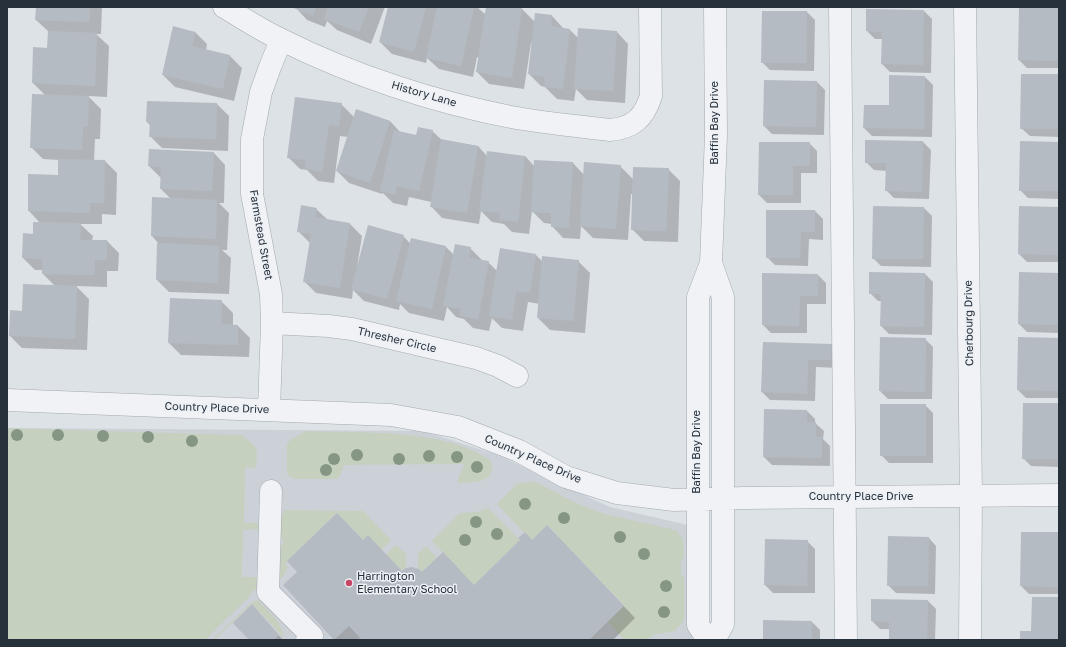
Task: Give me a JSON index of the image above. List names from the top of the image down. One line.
{"streets":{"street":["History Lane","Baffin Bay Drive","Farmstead Street","Cherbourg Drive","Thresher Circle","Country Place Drive"]},"crossings":[["History Lane","Farmstead Street"],["Baffin Bay Drive","Country Place Drive"],["Farmstead Street","Thresher Circle"],["Farmstead Street","Country Place Drive"],["Cherbourg Drive","Country Place Drive"]],"places":["Harrington Elementary School"]}
